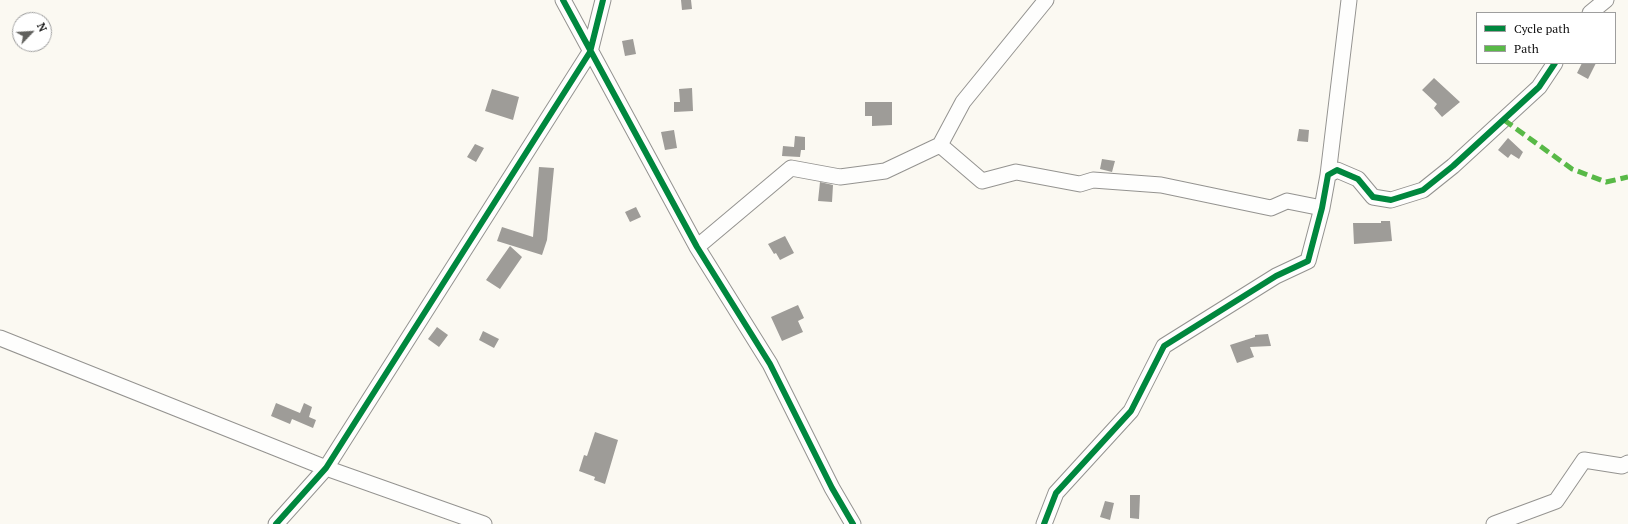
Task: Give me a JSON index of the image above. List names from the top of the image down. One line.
{"legend":["Cycle path","Path"],"north":"top right"}
